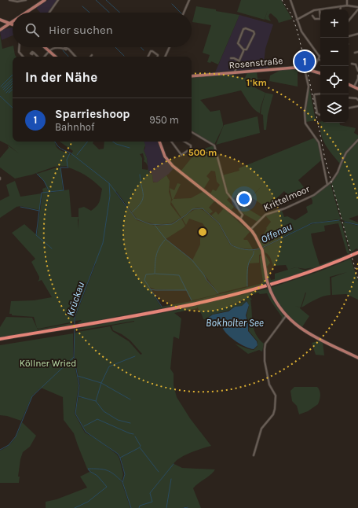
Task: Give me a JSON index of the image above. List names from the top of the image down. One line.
{"streets":{"main road":["Rosenstraße"],"street":["Krittelmoor"]},"water":["Offenau","Krückau","Bokholter See"],"parks":["Köllner Wried"],"page":{"map_buttons":["+","−"],"search":"Hier suchen","pins":"1","heading":"In der Nähe","list":[{"mark":"1","name":"Sparrieshoop","note":"Bahnhof","value":"950 m"}]},"rings":["1 km","500 m"]}
